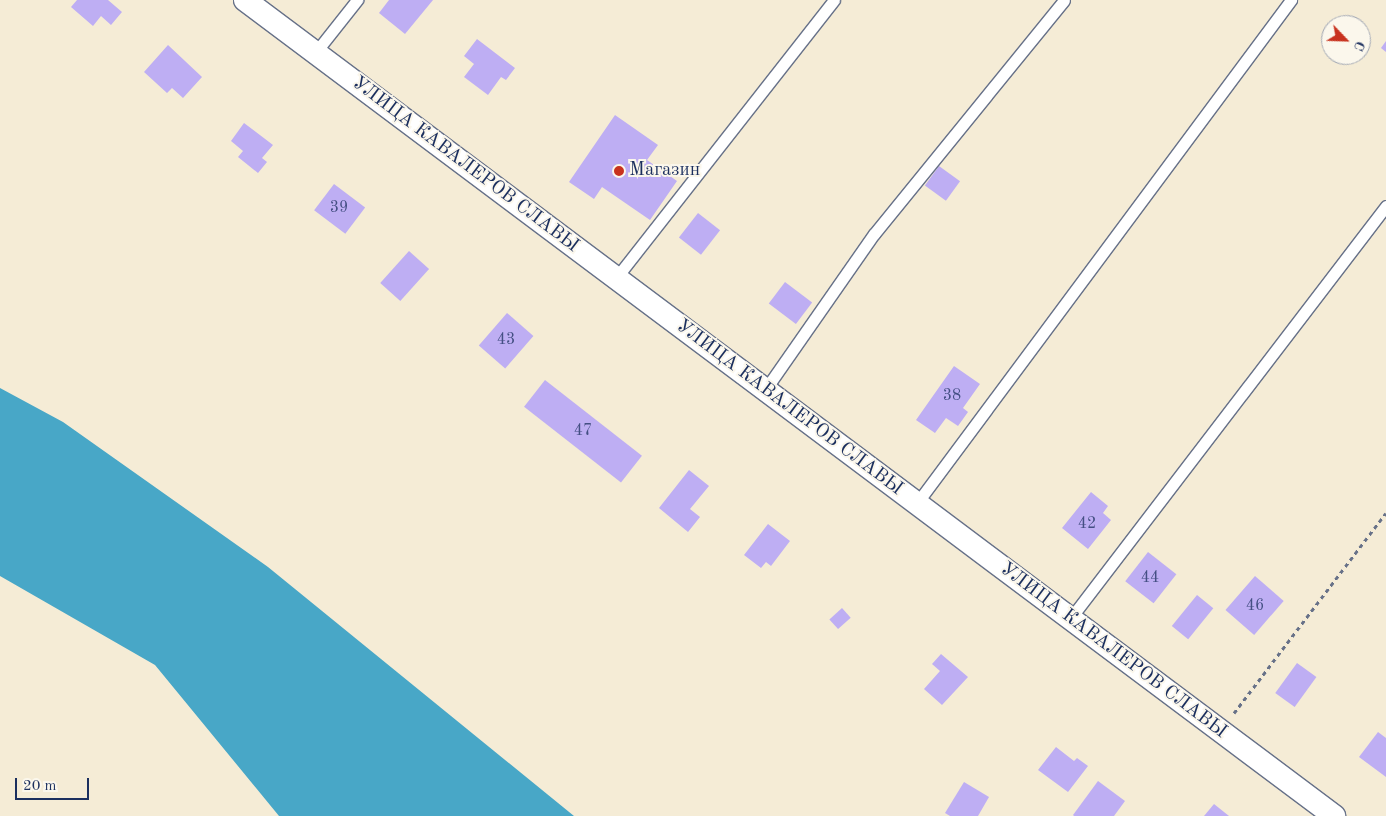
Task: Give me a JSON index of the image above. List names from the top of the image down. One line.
{"streets":{"street":["УЛИЦА КАВАЛЕРОВ СЛАВЫ"]},"places":["Магазин"],"house_numbers":["39","43","38","47","42","44","46"],"scale_bar":"20 m","north":"bottom right"}
